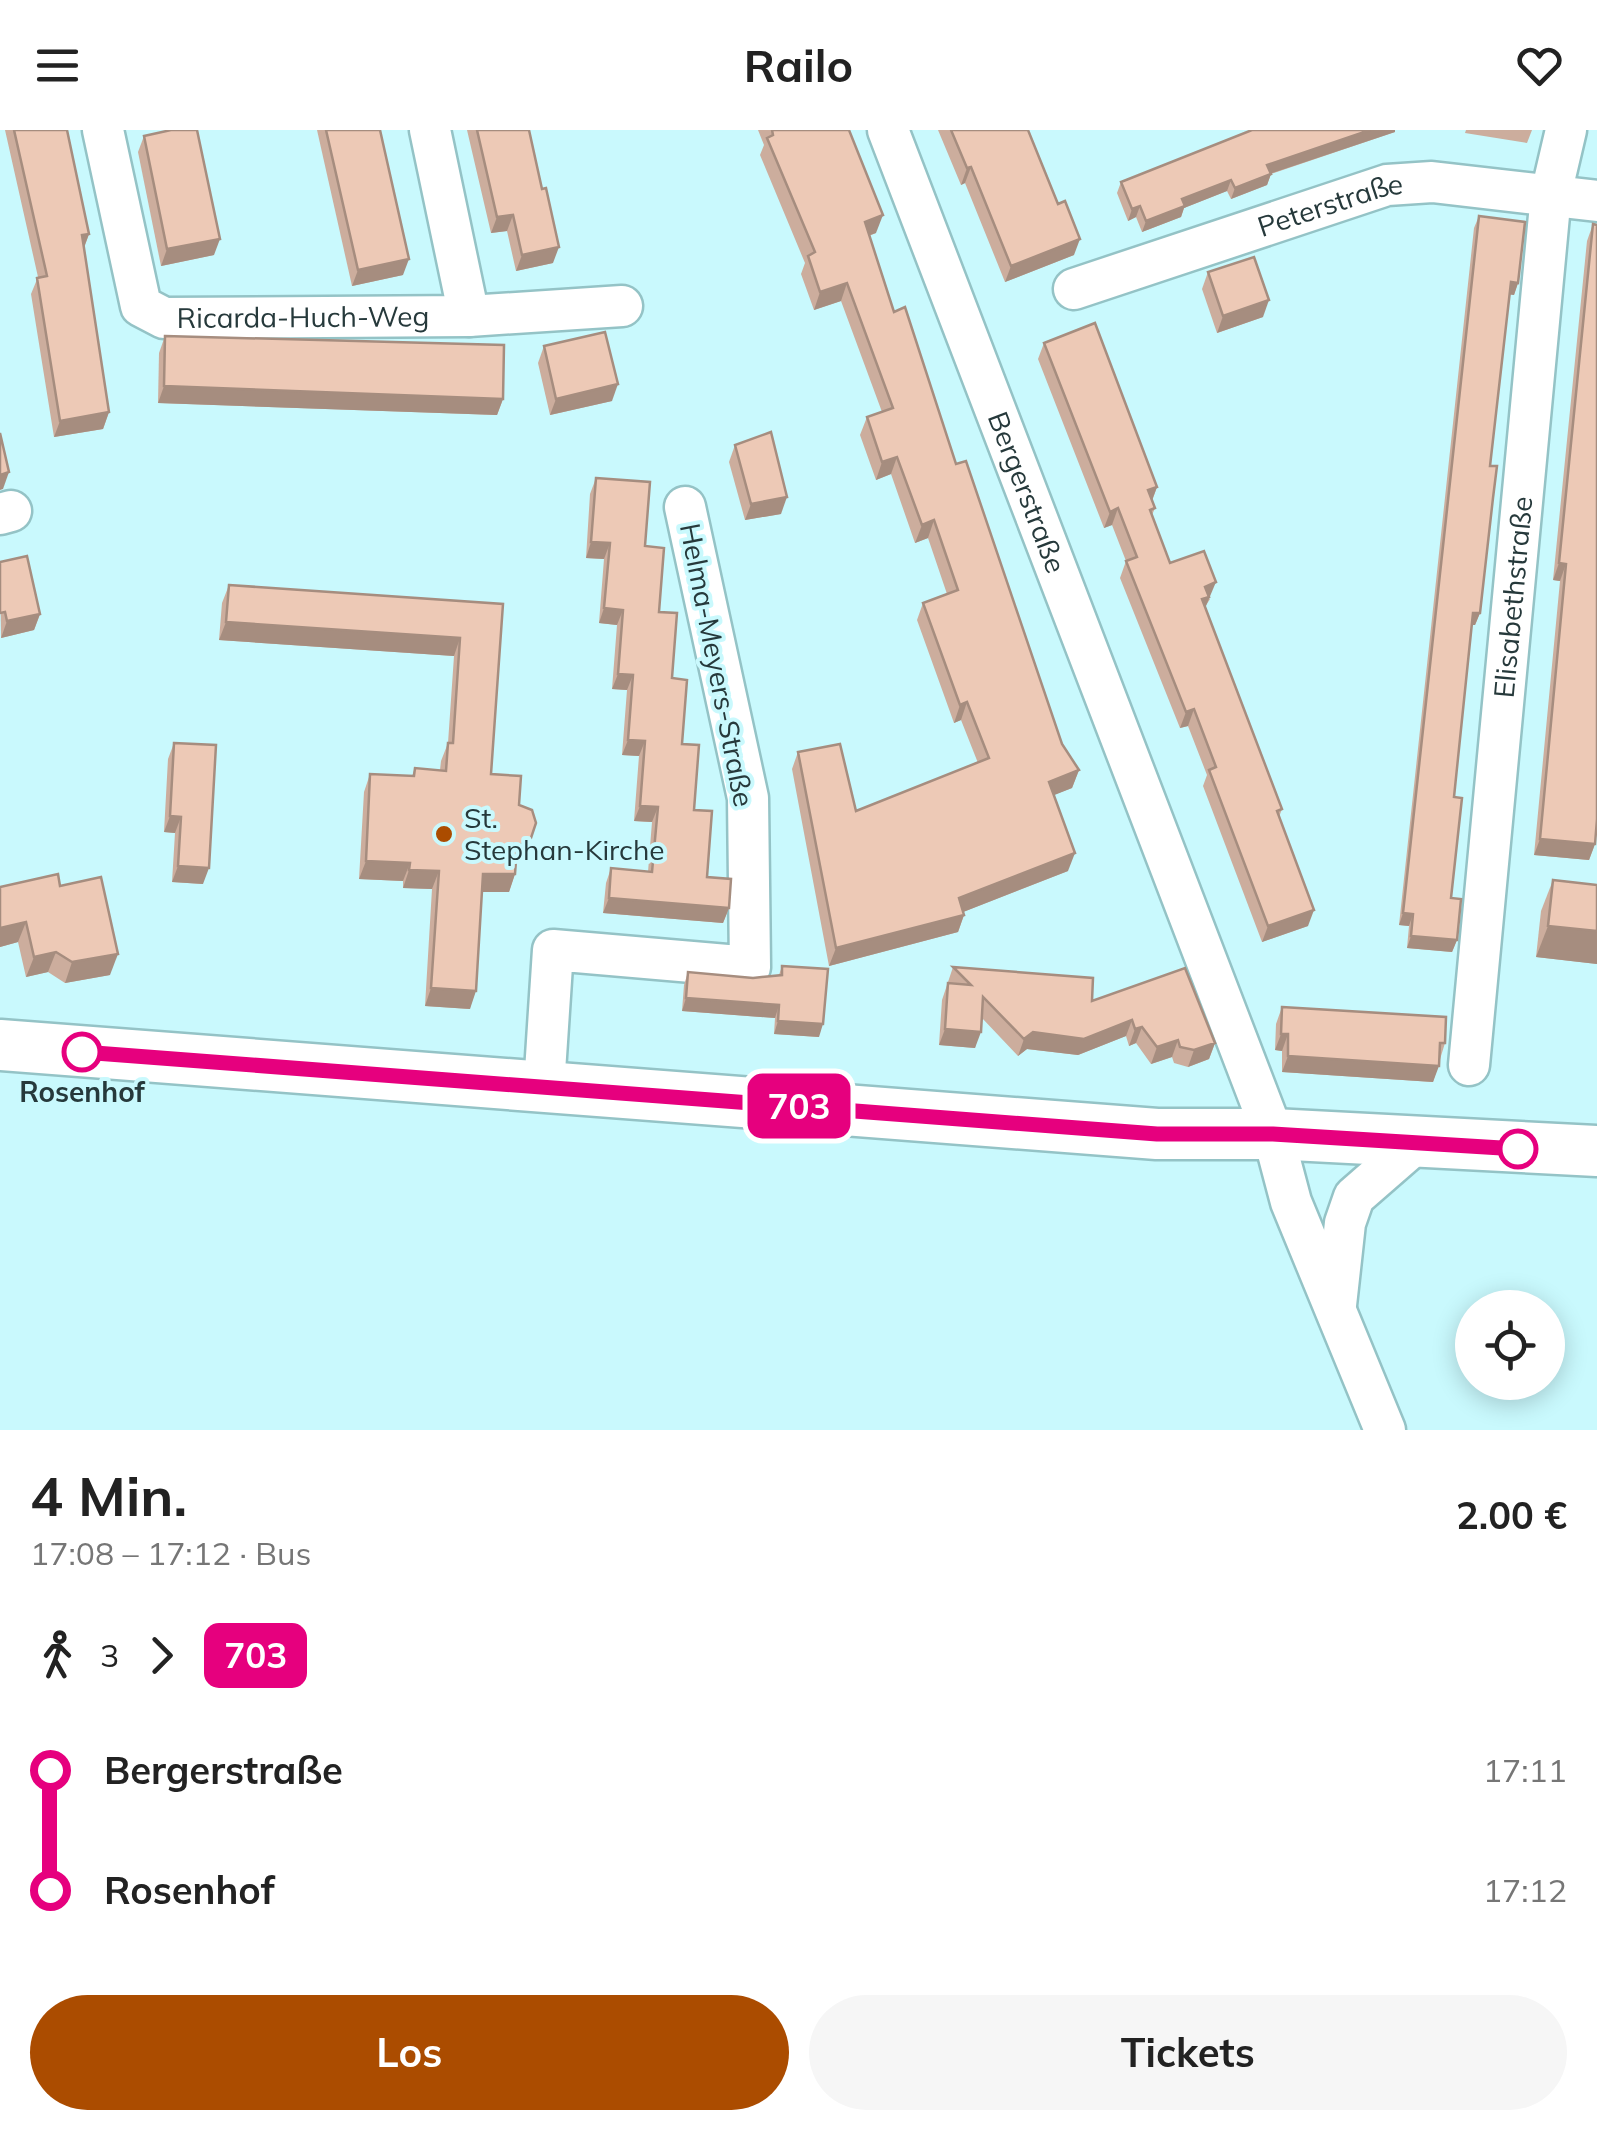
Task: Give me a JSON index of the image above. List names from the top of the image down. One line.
{"streets":{"street":["Peterstraße","Ricarda-Huch-Weg","Bergerstraße","Elisabethstraße","Helma-Meyers-Straße"]},"crossings":[["Peterstraße","Elisabethstraße"]],"places":["St. Stephan-Kirche","Rosenhof"],"lines":["bus line 703"],"page":{"header":"Railo","on_map":"703","heading":["4 Min.","17:08 – 17:12 · Bus","2.00 €"],"legs":["3","703"],"list":[{"name":"Bergerstraße","value":"17:11"},{"name":"Rosenhof","value":"17:12"}],"buttons":["Los","Tickets"]}}
